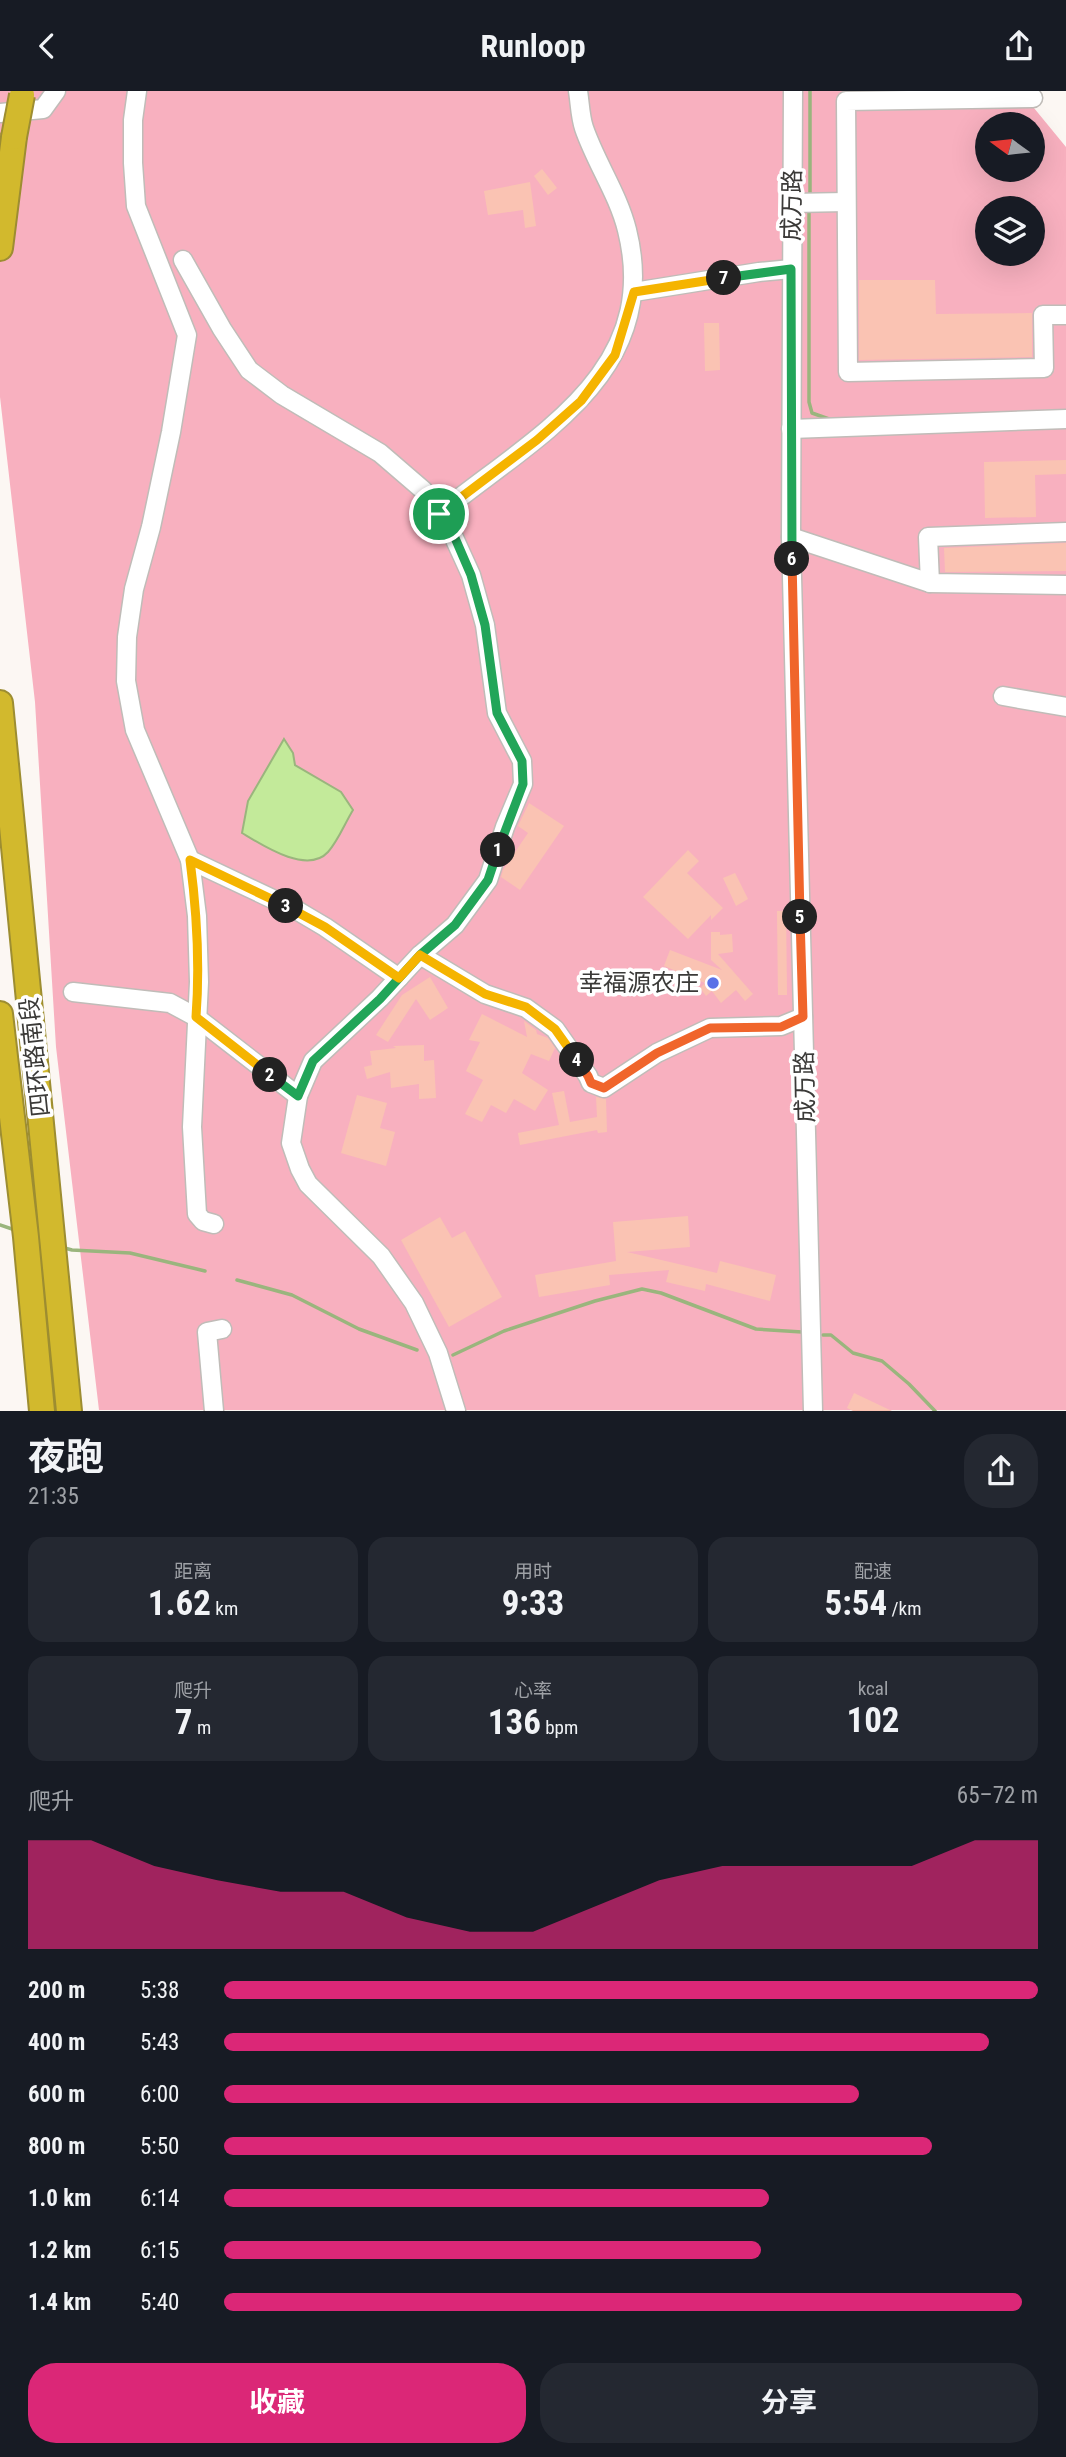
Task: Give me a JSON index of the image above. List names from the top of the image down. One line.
{"streets":{"highway":["四环路南段"],"street":["成万路"]},"places":["幸福源农庄"],"north":"left","page":{"header":"Runloop","pins":["7","6","1","3","5","4","2"],"heading":["夜跑","21:35"],"stats":[["距离","1.62 km"],["用时","9:33"],["配速","5:54 /km"],["爬升","7 m"],["心率","136 bpm"],["kcal","102"]],"chart":["爬升","65–72 m"],"list":[{"name":"200 m","note":"5:38"},{"name":"400 m","note":"5:43"},{"name":"600 m","note":"6:00"},{"name":"800 m","note":"5:50"},{"name":"1.0 km","note":"6:14"},{"name":"1.2 km","note":"6:15"},{"name":"1.4 km","note":"5:40"}],"buttons":["收藏","分享"]}}
